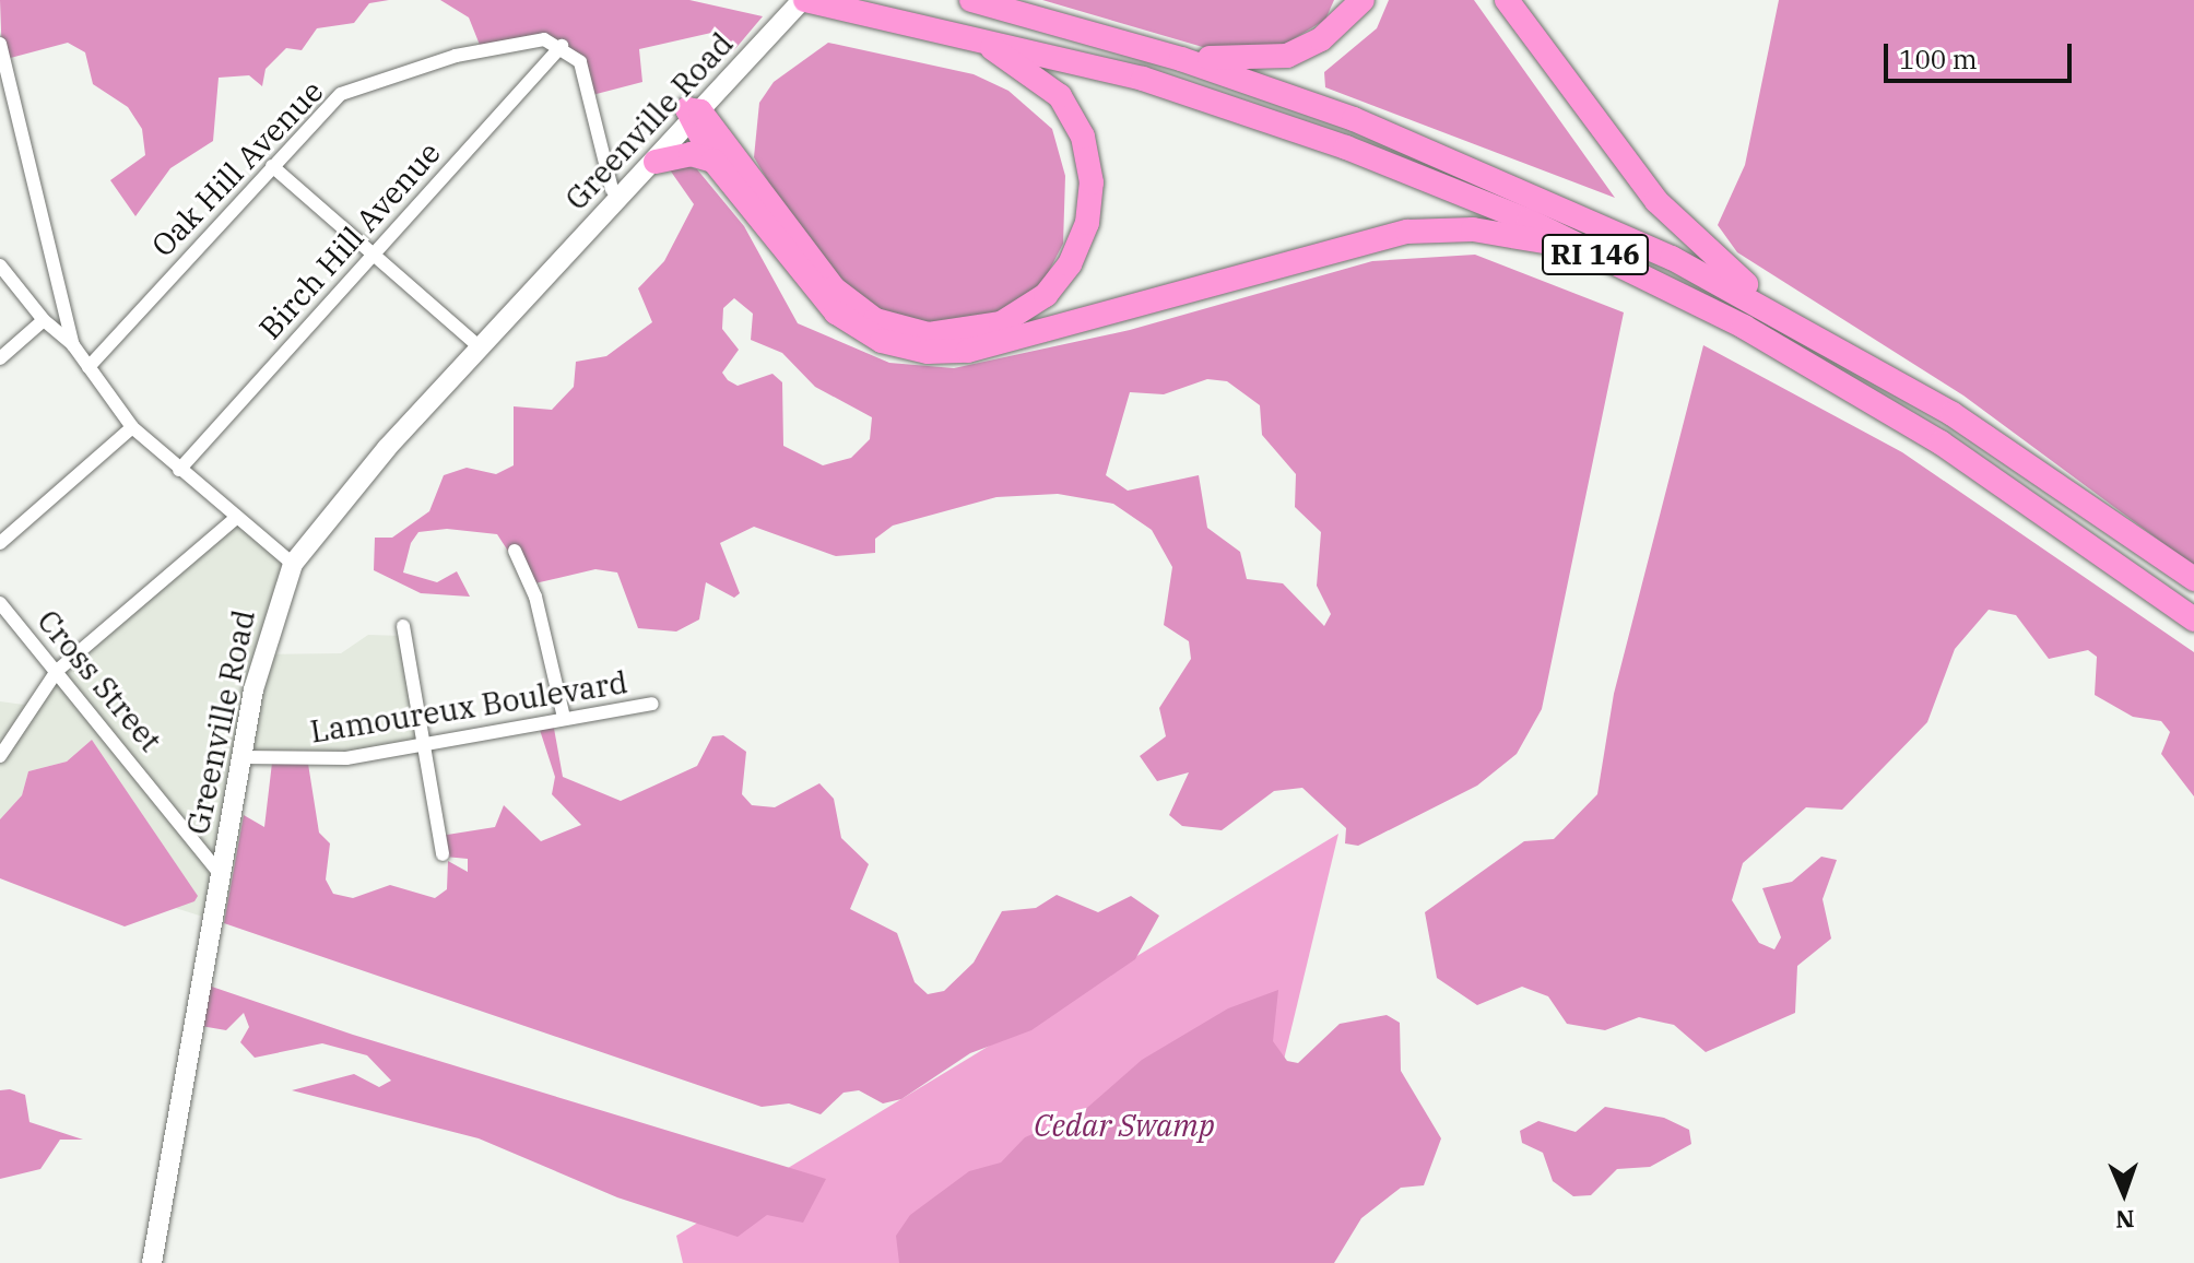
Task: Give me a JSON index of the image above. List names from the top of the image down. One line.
{"streets":{"highway":["RI 146"],"main road":["Greenville Road"],"street":["Oak Hill Avenue","Birch Hill Avenue","Cross Street","Lamoureux Boulevard"]},"crossings":[["Greenville Road","RI 146"],["Greenville Road","Cross Street"],["Greenville Road","Lamoureux Boulevard"],["Oak Hill Avenue","Birch Hill Avenue"]],"parks":["Cedar Swamp"],"scale_bar":"100 m","north":"bottom"}
